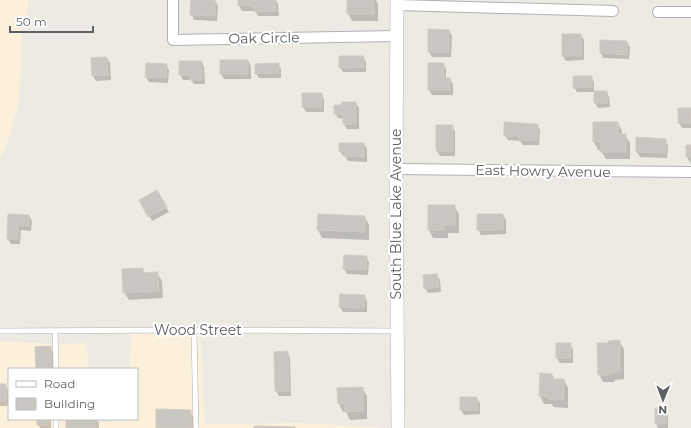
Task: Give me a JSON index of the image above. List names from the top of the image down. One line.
{"streets":{"main road":["South Blue Lake Avenue"],"street":["Oak Circle","East Howry Avenue"],"lane":["Wood Street"]},"crossings":[["Oak Circle","South Blue Lake Avenue"],["East Howry Avenue","South Blue Lake Avenue"],["South Blue Lake Avenue","Wood Street"]],"legend":["Road","Building"],"scale_bar":"50 m","north":"bottom"}
